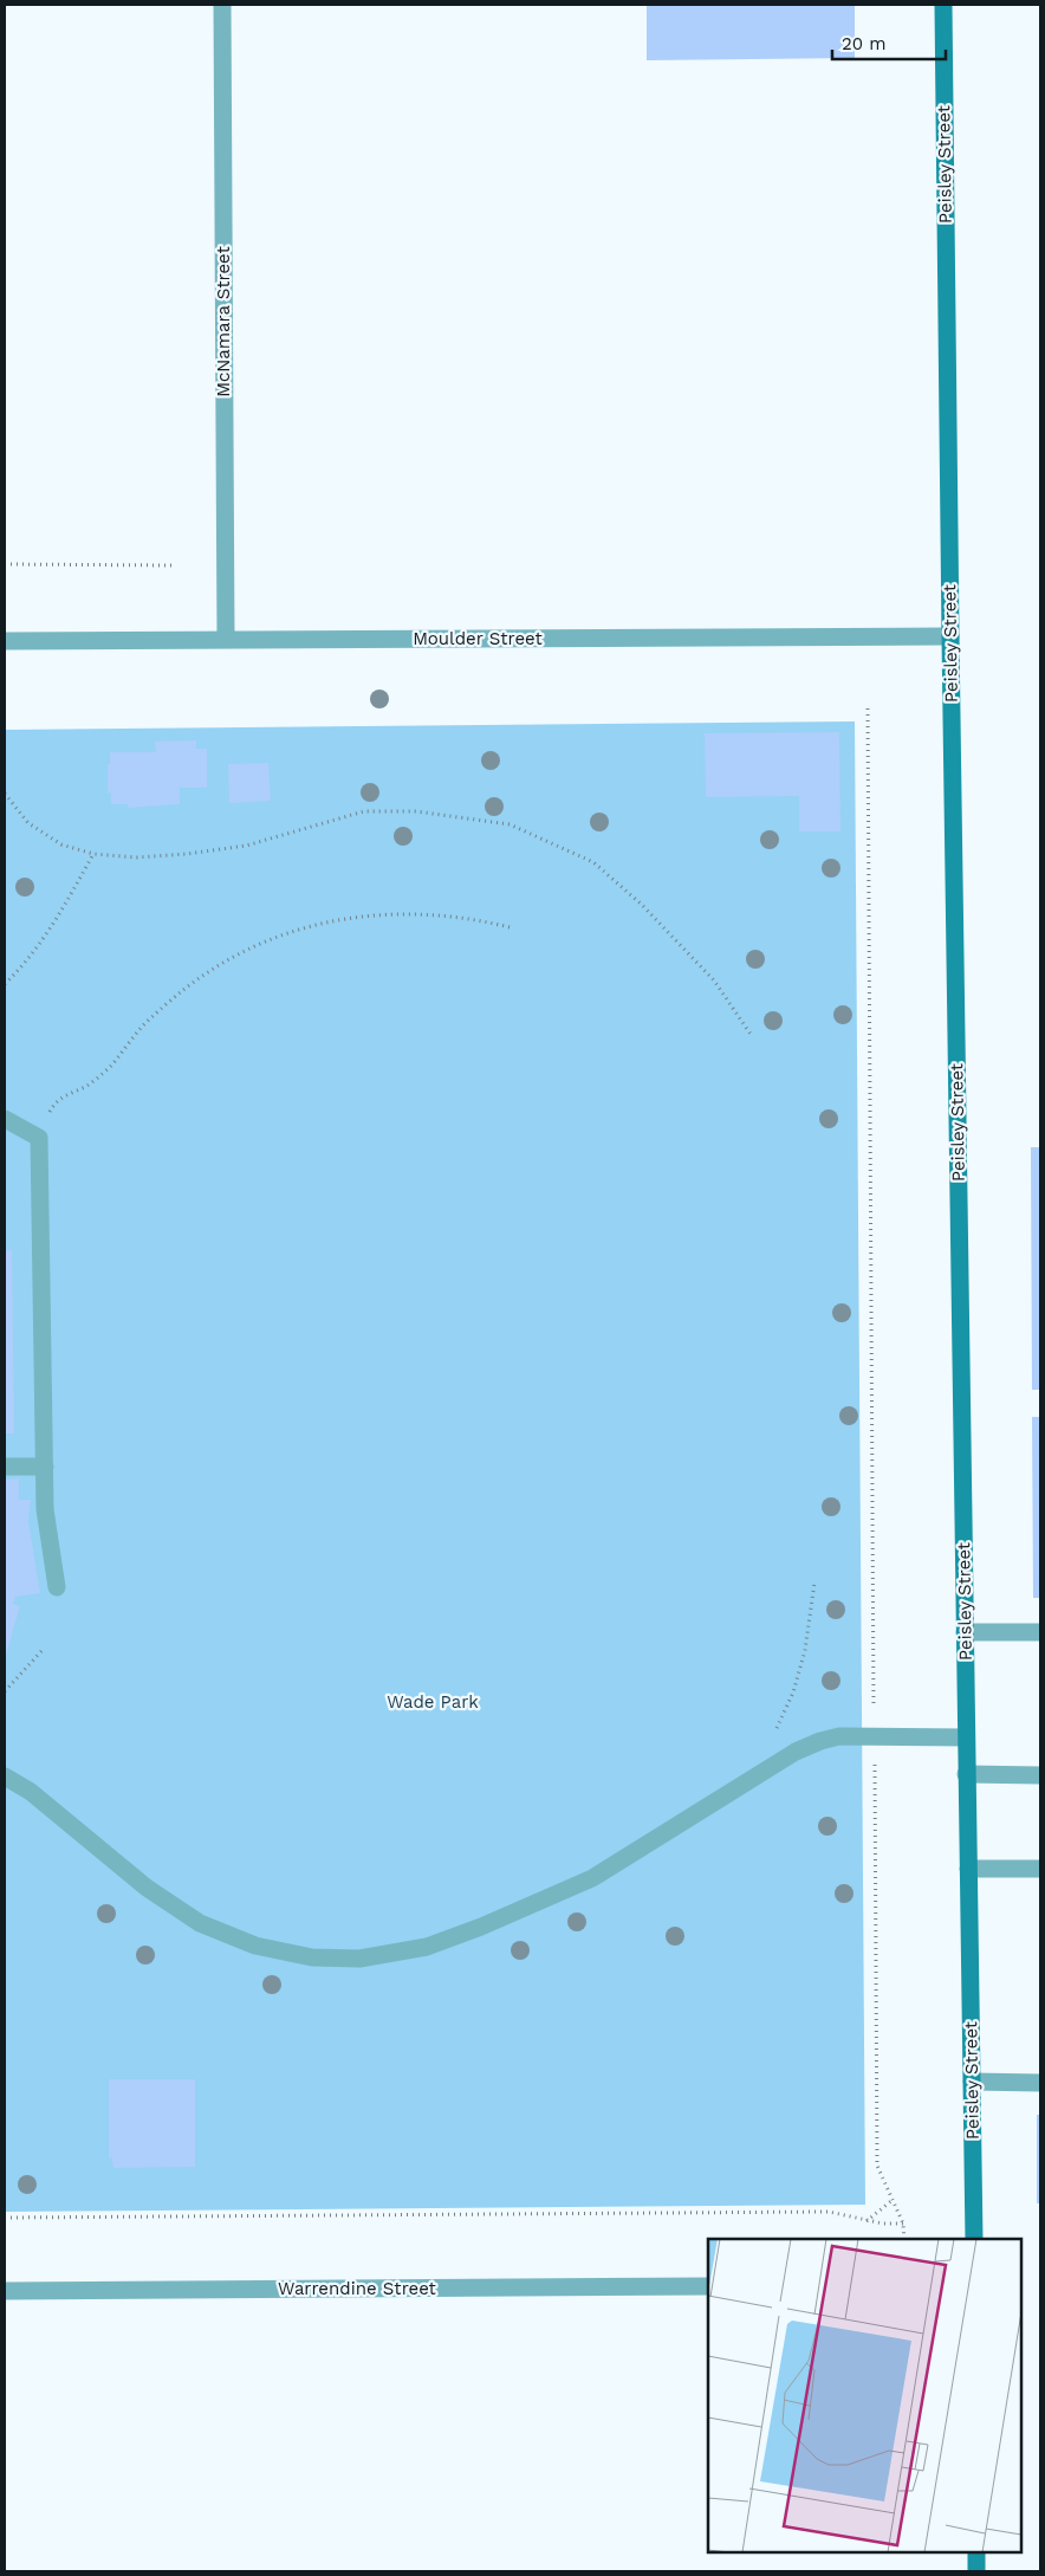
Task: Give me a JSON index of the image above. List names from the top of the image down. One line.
{"streets":{"main road":["Peisley Street"],"street":["McNamara Street","Moulder Street","Warrendine Street"]},"crossings":[["Peisley Street","Moulder Street"],["McNamara Street","Moulder Street"]],"parks":["Wade Park"],"scale_bar":"20 m"}
